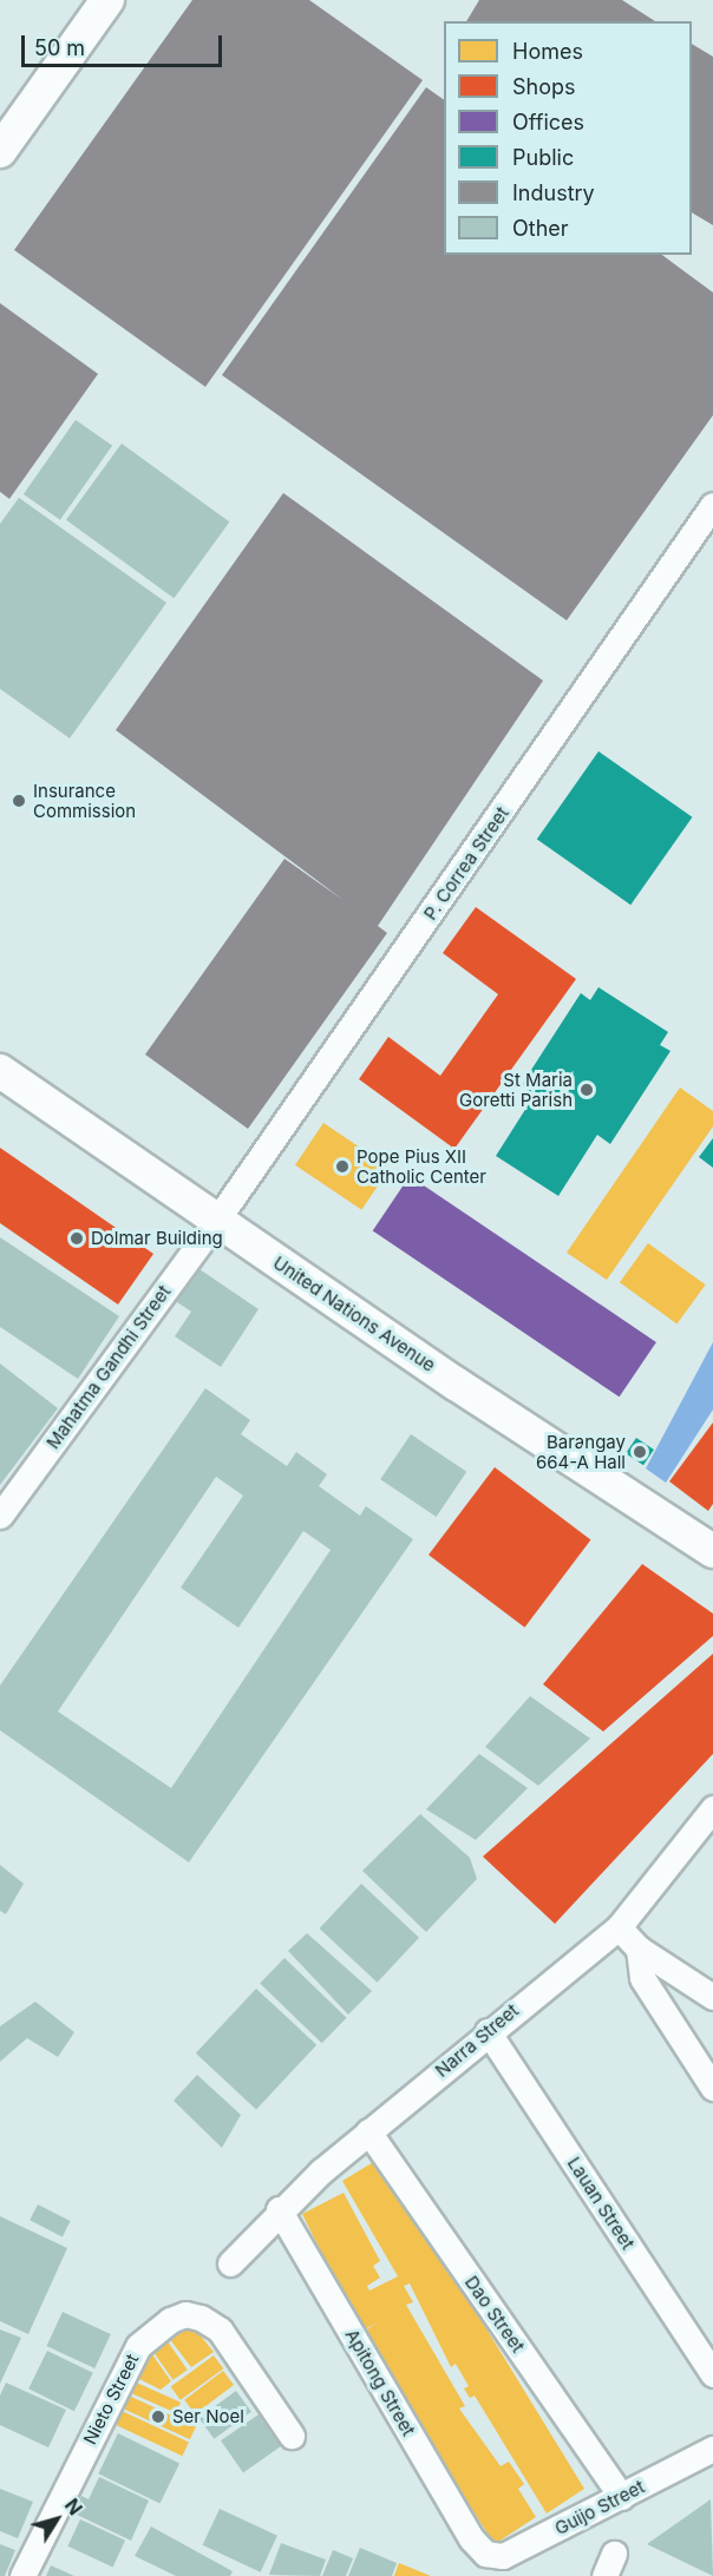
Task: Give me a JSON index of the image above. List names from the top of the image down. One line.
{"streets":{"main road":["United Nations Avenue"],"street":["P. Correa Street","Mahatma Gandhi Street","Narra Street","Lauan Street","Dao Street","Apitong Street","Nieto Street","Guijo Street"]},"crossings":[["P. Correa Street","United Nations Avenue"],["P. Correa Street","Mahatma Gandhi Street"],["United Nations Avenue","Mahatma Gandhi Street"],["Narra Street","Lauan Street"],["Narra Street","Dao Street"],["Narra Street","Apitong Street"],["Dao Street","Guijo Street"],["Apitong Street","Guijo Street"]],"places":["Insurance Commission","St Maria Goretti Parish","Pope Pius XII Catholic Center","Dolmar Building","Barangay 664-A Hall","Ser Noel"],"legend":["Homes","Shops","Offices","Public","Industry","Other"],"scale_bar":"50 m","north":"top right"}
